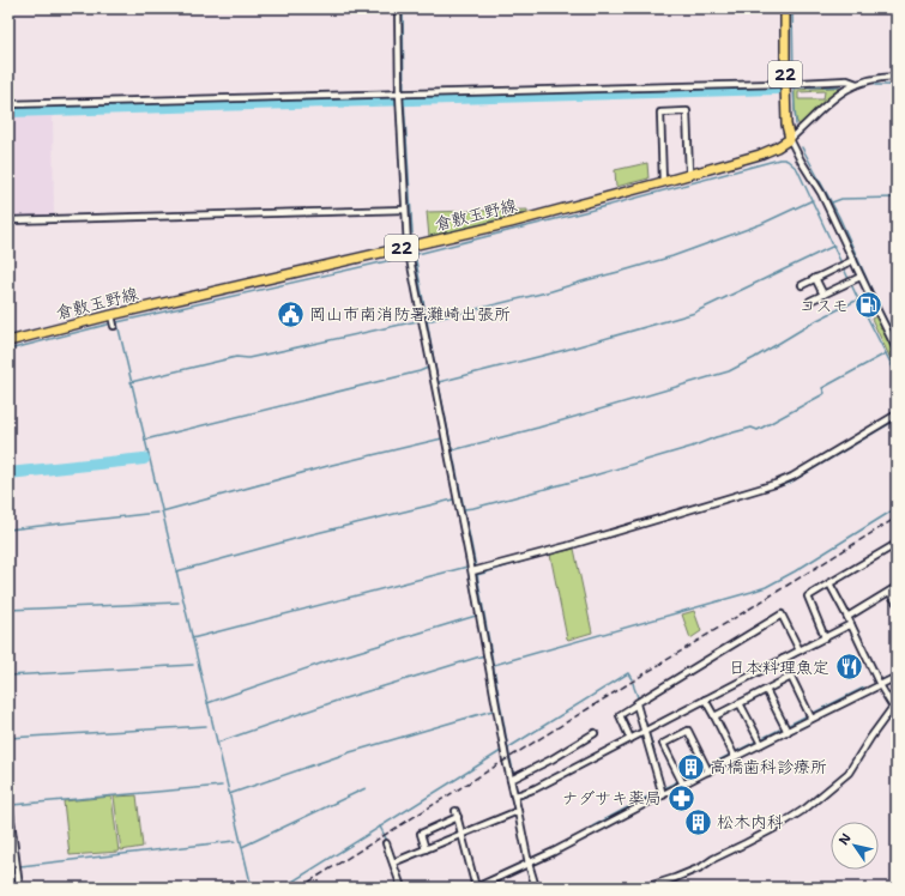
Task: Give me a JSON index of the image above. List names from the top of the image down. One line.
{"streets":{"main road":["22","倉敷玉野線"]},"crossings":[["22","倉敷玉野線"]],"places":{"fuel station":["コスモ"],"public building":["岡山市南消防署灘崎出張所"],"restaurant":["日本料理魚定"],"building":["高橋歯科診療所","松木内科"],"pharmacy":["ナダサキ薬局"]},"north":"top left"}
